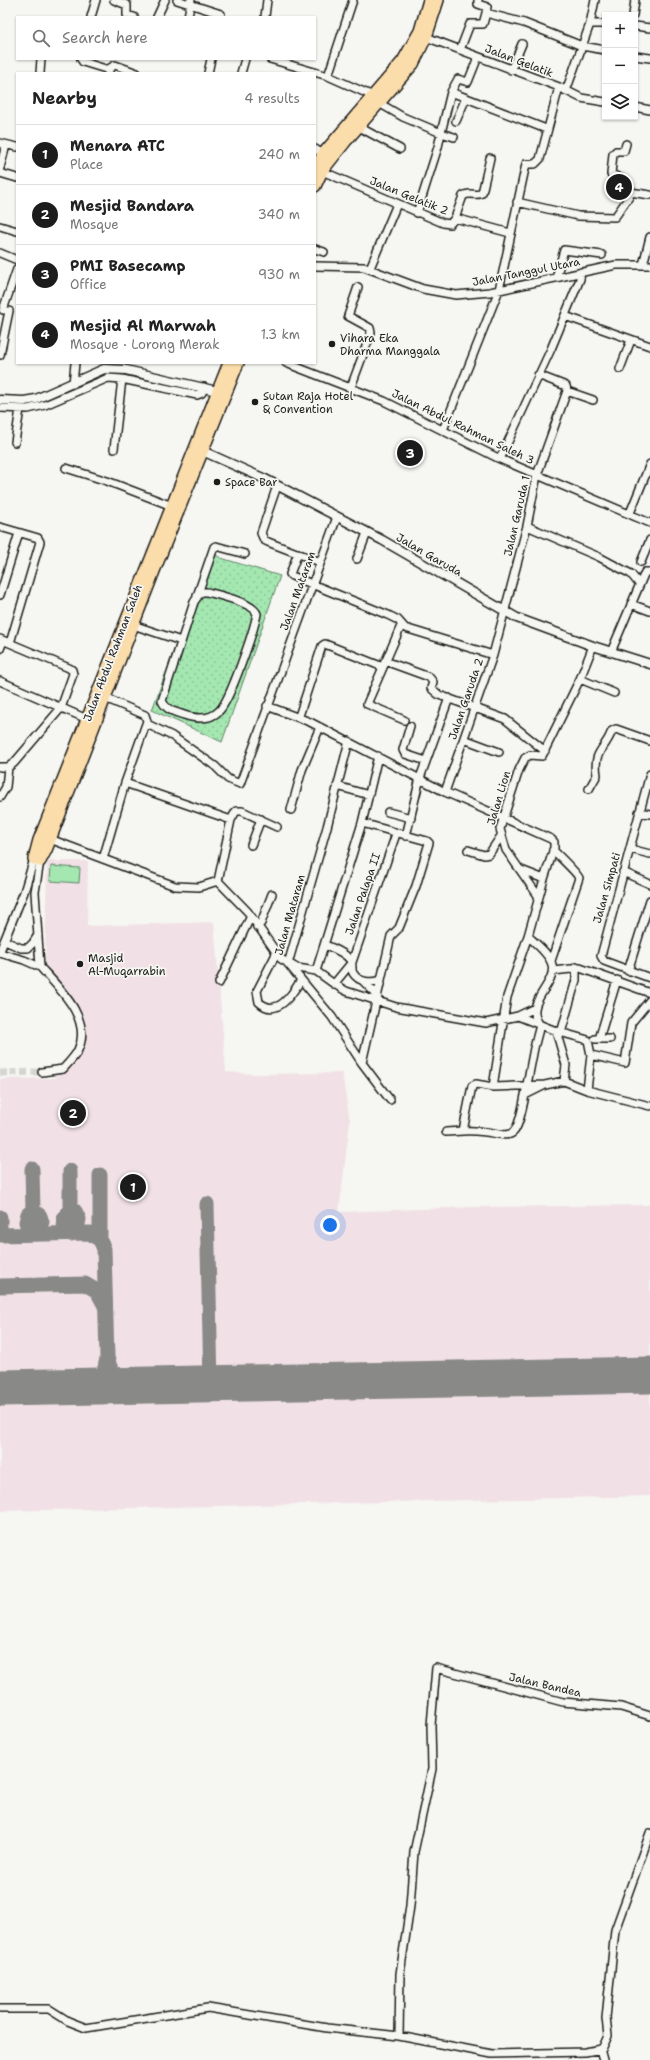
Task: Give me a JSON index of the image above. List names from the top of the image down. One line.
{"streets":{"highway":["Jalan Abdul Rahman Saleh"],"street":["Jalan Gelatik","Jalan Gelatik 2","Jalan Tanggul Utara","Jalan Abdul Rahman Saleh 3","Jalan Garuda 1","Jalan Garuda","Jalan Mataram","Jalan Garuda 2","Jalan Lion","Jalan Simpati","Jalan Palapa II","Jalan Bandea"]},"crossings":[["Jalan Abdul Rahman Saleh 3","Jalan Garuda 1"],["Jalan Garuda 1","Jalan Garuda"],["Jalan Garuda 1","Jalan Garuda 2"],["Jalan Garuda","Jalan Mataram"],["Jalan Garuda","Jalan Abdul Rahman Saleh"],["Jalan Garuda","Jalan Garuda 2"]],"places":["Vihara Eka Dharma Manggala","Sutan Raja Hotel & Convention","Space Bar","Masjid Al-Muqarrabin"],"page":{"map_buttons":["+","−"],"search":"Search here","heading":["Nearby","4 results"],"list":[{"mark":"1","name":"Menara ATC","note":"Place","value":"240 m"},{"mark":"2","name":"Mesjid Bandara","note":"Mosque","value":"340 m"},{"mark":"3","name":"PMI Basecamp","note":"Office","value":"930 m"},{"mark":"4","name":"Mesjid Al Marwah","note":"Mosque · Lorong Merak","value":"1.3 km"}],"pins":["4","3","2","1"]}}
